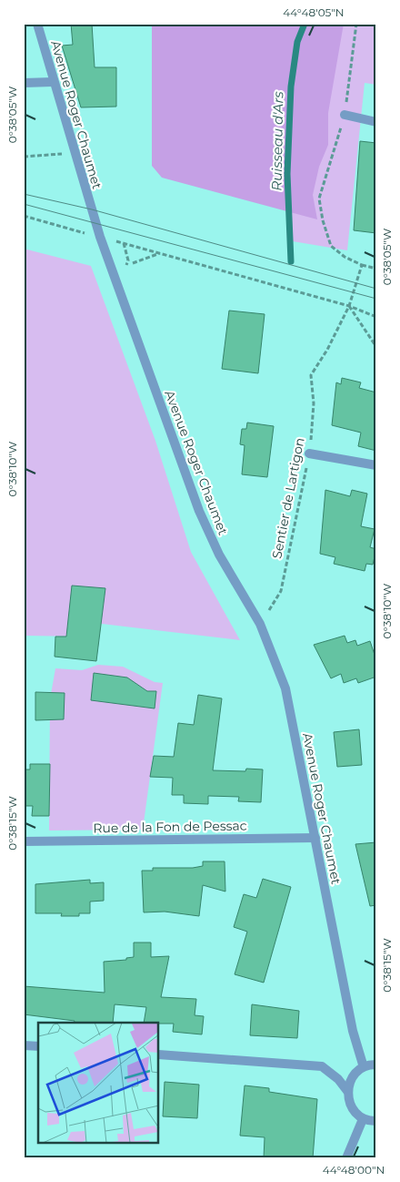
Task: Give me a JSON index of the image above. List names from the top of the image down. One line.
{"streets":{"street":["Avenue Roger Chaumet","Rue de la Fon de Pessac"],"path":["Sentier de Lartigon"]},"crossings":[["Avenue Roger Chaumet","Sentier de Lartigon"],["Avenue Roger Chaumet","Rue de la Fon de Pessac"]],"water":["Ruisseau d'Ars"],"coordinates":["44°48'05\"N","0°38'05\"W","0°38'10\"W","0°38'15\"W","44°48'00\"N"]}
